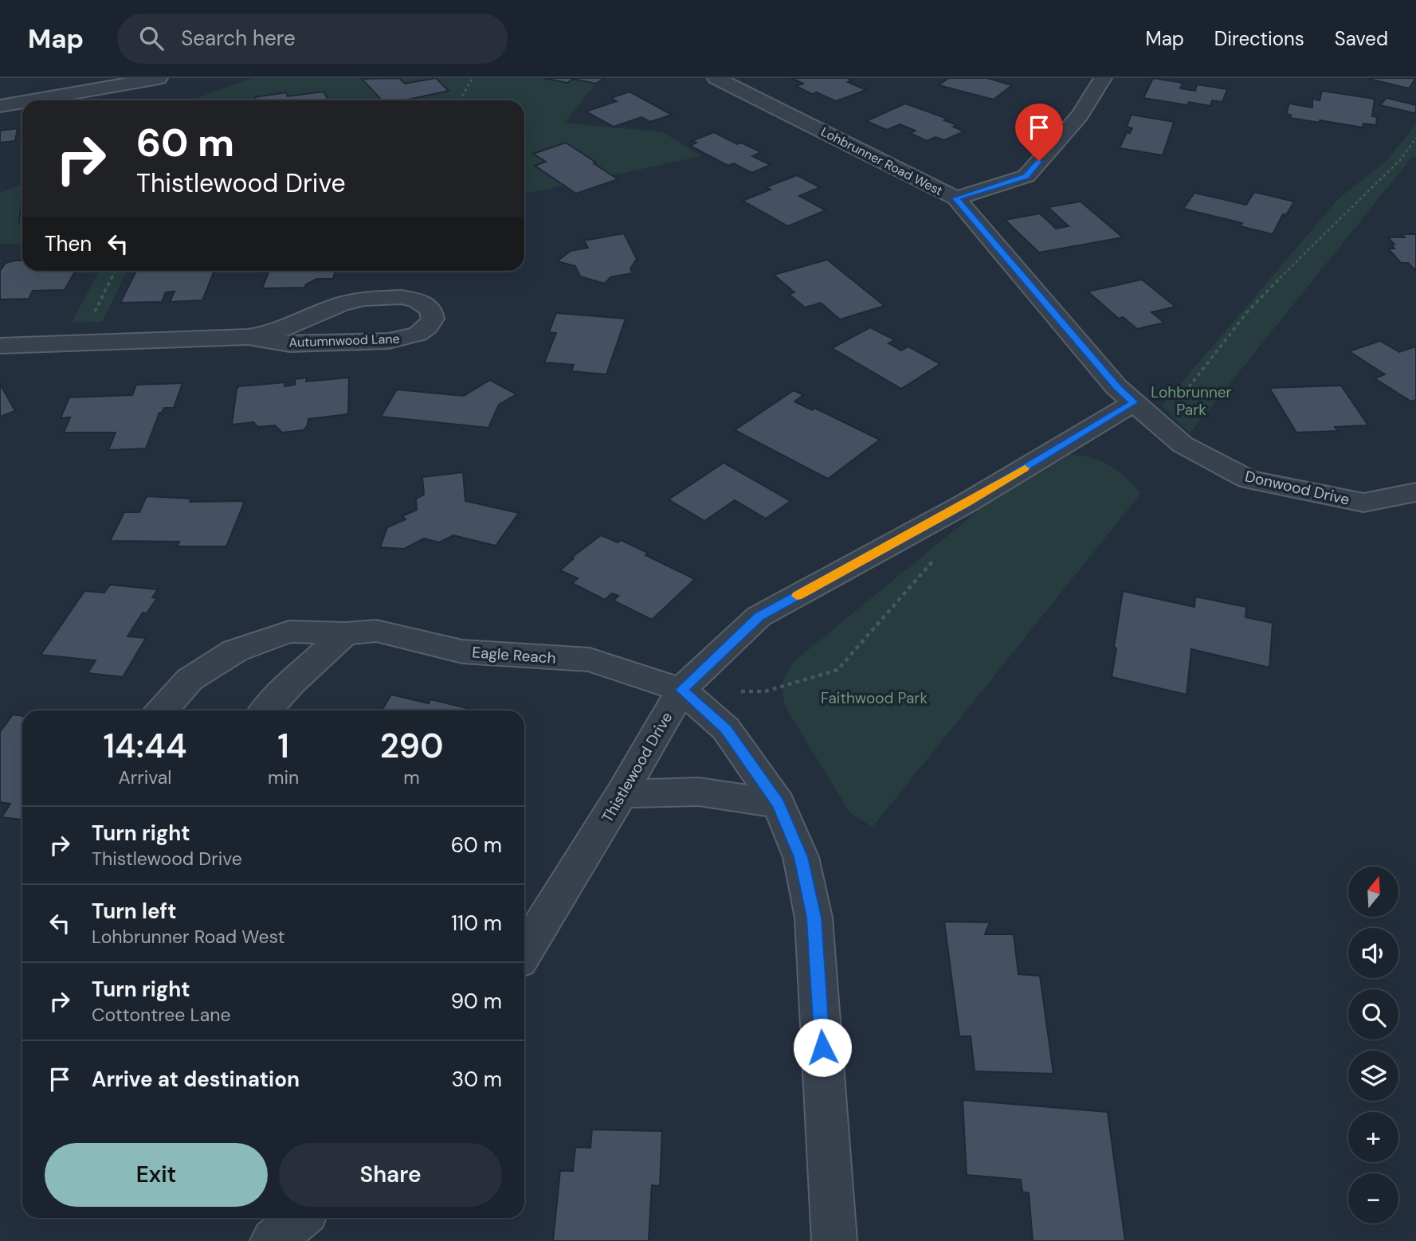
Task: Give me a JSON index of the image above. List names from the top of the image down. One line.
{"streets":{"street":["Lohbrunner Road West","Autumnwood Lane","Donwood Drive","Eagle Reach","Thistlewood Drive"]},"crossings":[["Lohbrunner Road West","Donwood Drive"],["Lohbrunner Road West","Thistlewood Drive"],["Donwood Drive","Thistlewood Drive"],["Eagle Reach","Thistlewood Drive"]],"parks":["Lohbrunner Park","Faithwood Park"],"north":"top","page":{"header":"Map","search":"Search here","nav":["Map","Directions","Saved"],"turn":["60 m","Thistlewood Drive"],"then":"Then","eta":["14:44","Arrival","1","min","290","m"],"list":[{"name":"Turn right","note":"Thistlewood Drive","value":"60 m"},{"name":"Turn left","note":"Lohbrunner Road West","value":"110 m"},{"name":"Turn right","note":"Cottontree Lane","value":"90 m"},{"name":"Arrive at destination","value":"30 m"}],"map_buttons":["+","−"],"buttons":["Exit","Share"]}}
